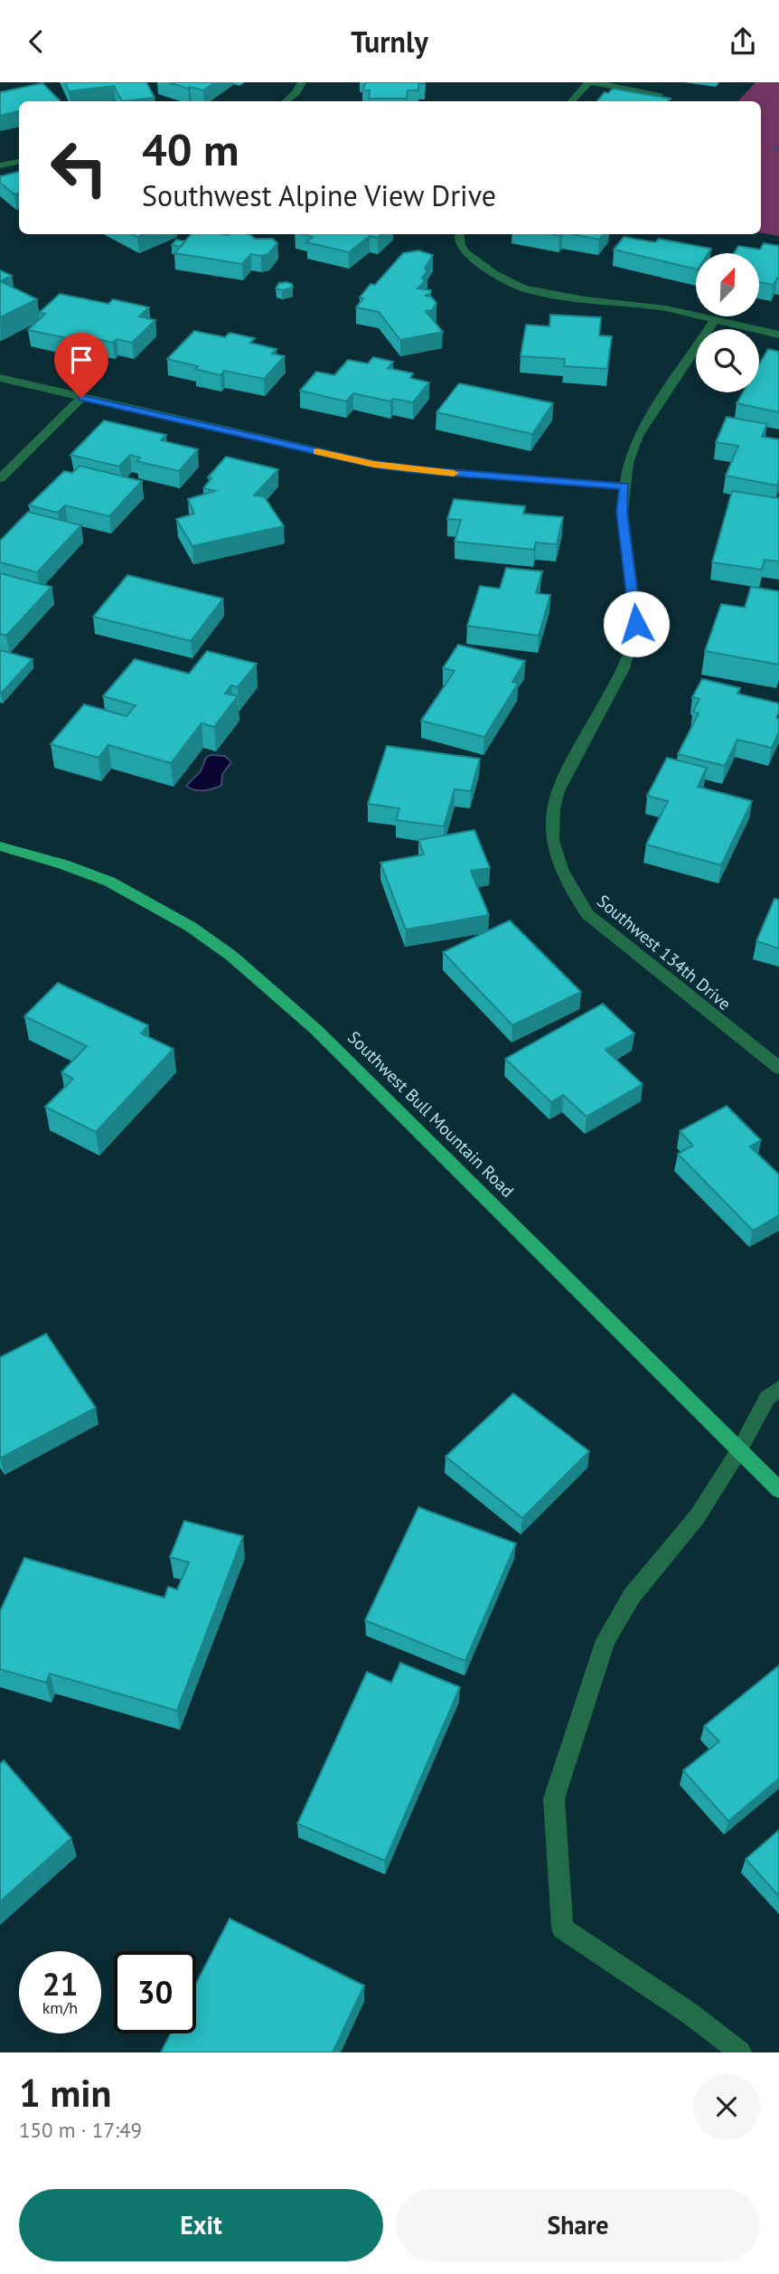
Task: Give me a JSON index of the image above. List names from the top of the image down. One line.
{"streets":{"main road":["Southwest Bull Mountain Road"],"street":["Southwest 134th Drive"]},"north":"top right","page":{"header":"Turnly","turn":["40 m","Southwest Alpine View Drive"],"speed":"21 km/h","limit":"30","heading":["1 min","150 m · 17:49"],"buttons":["Exit","Share"]}}
